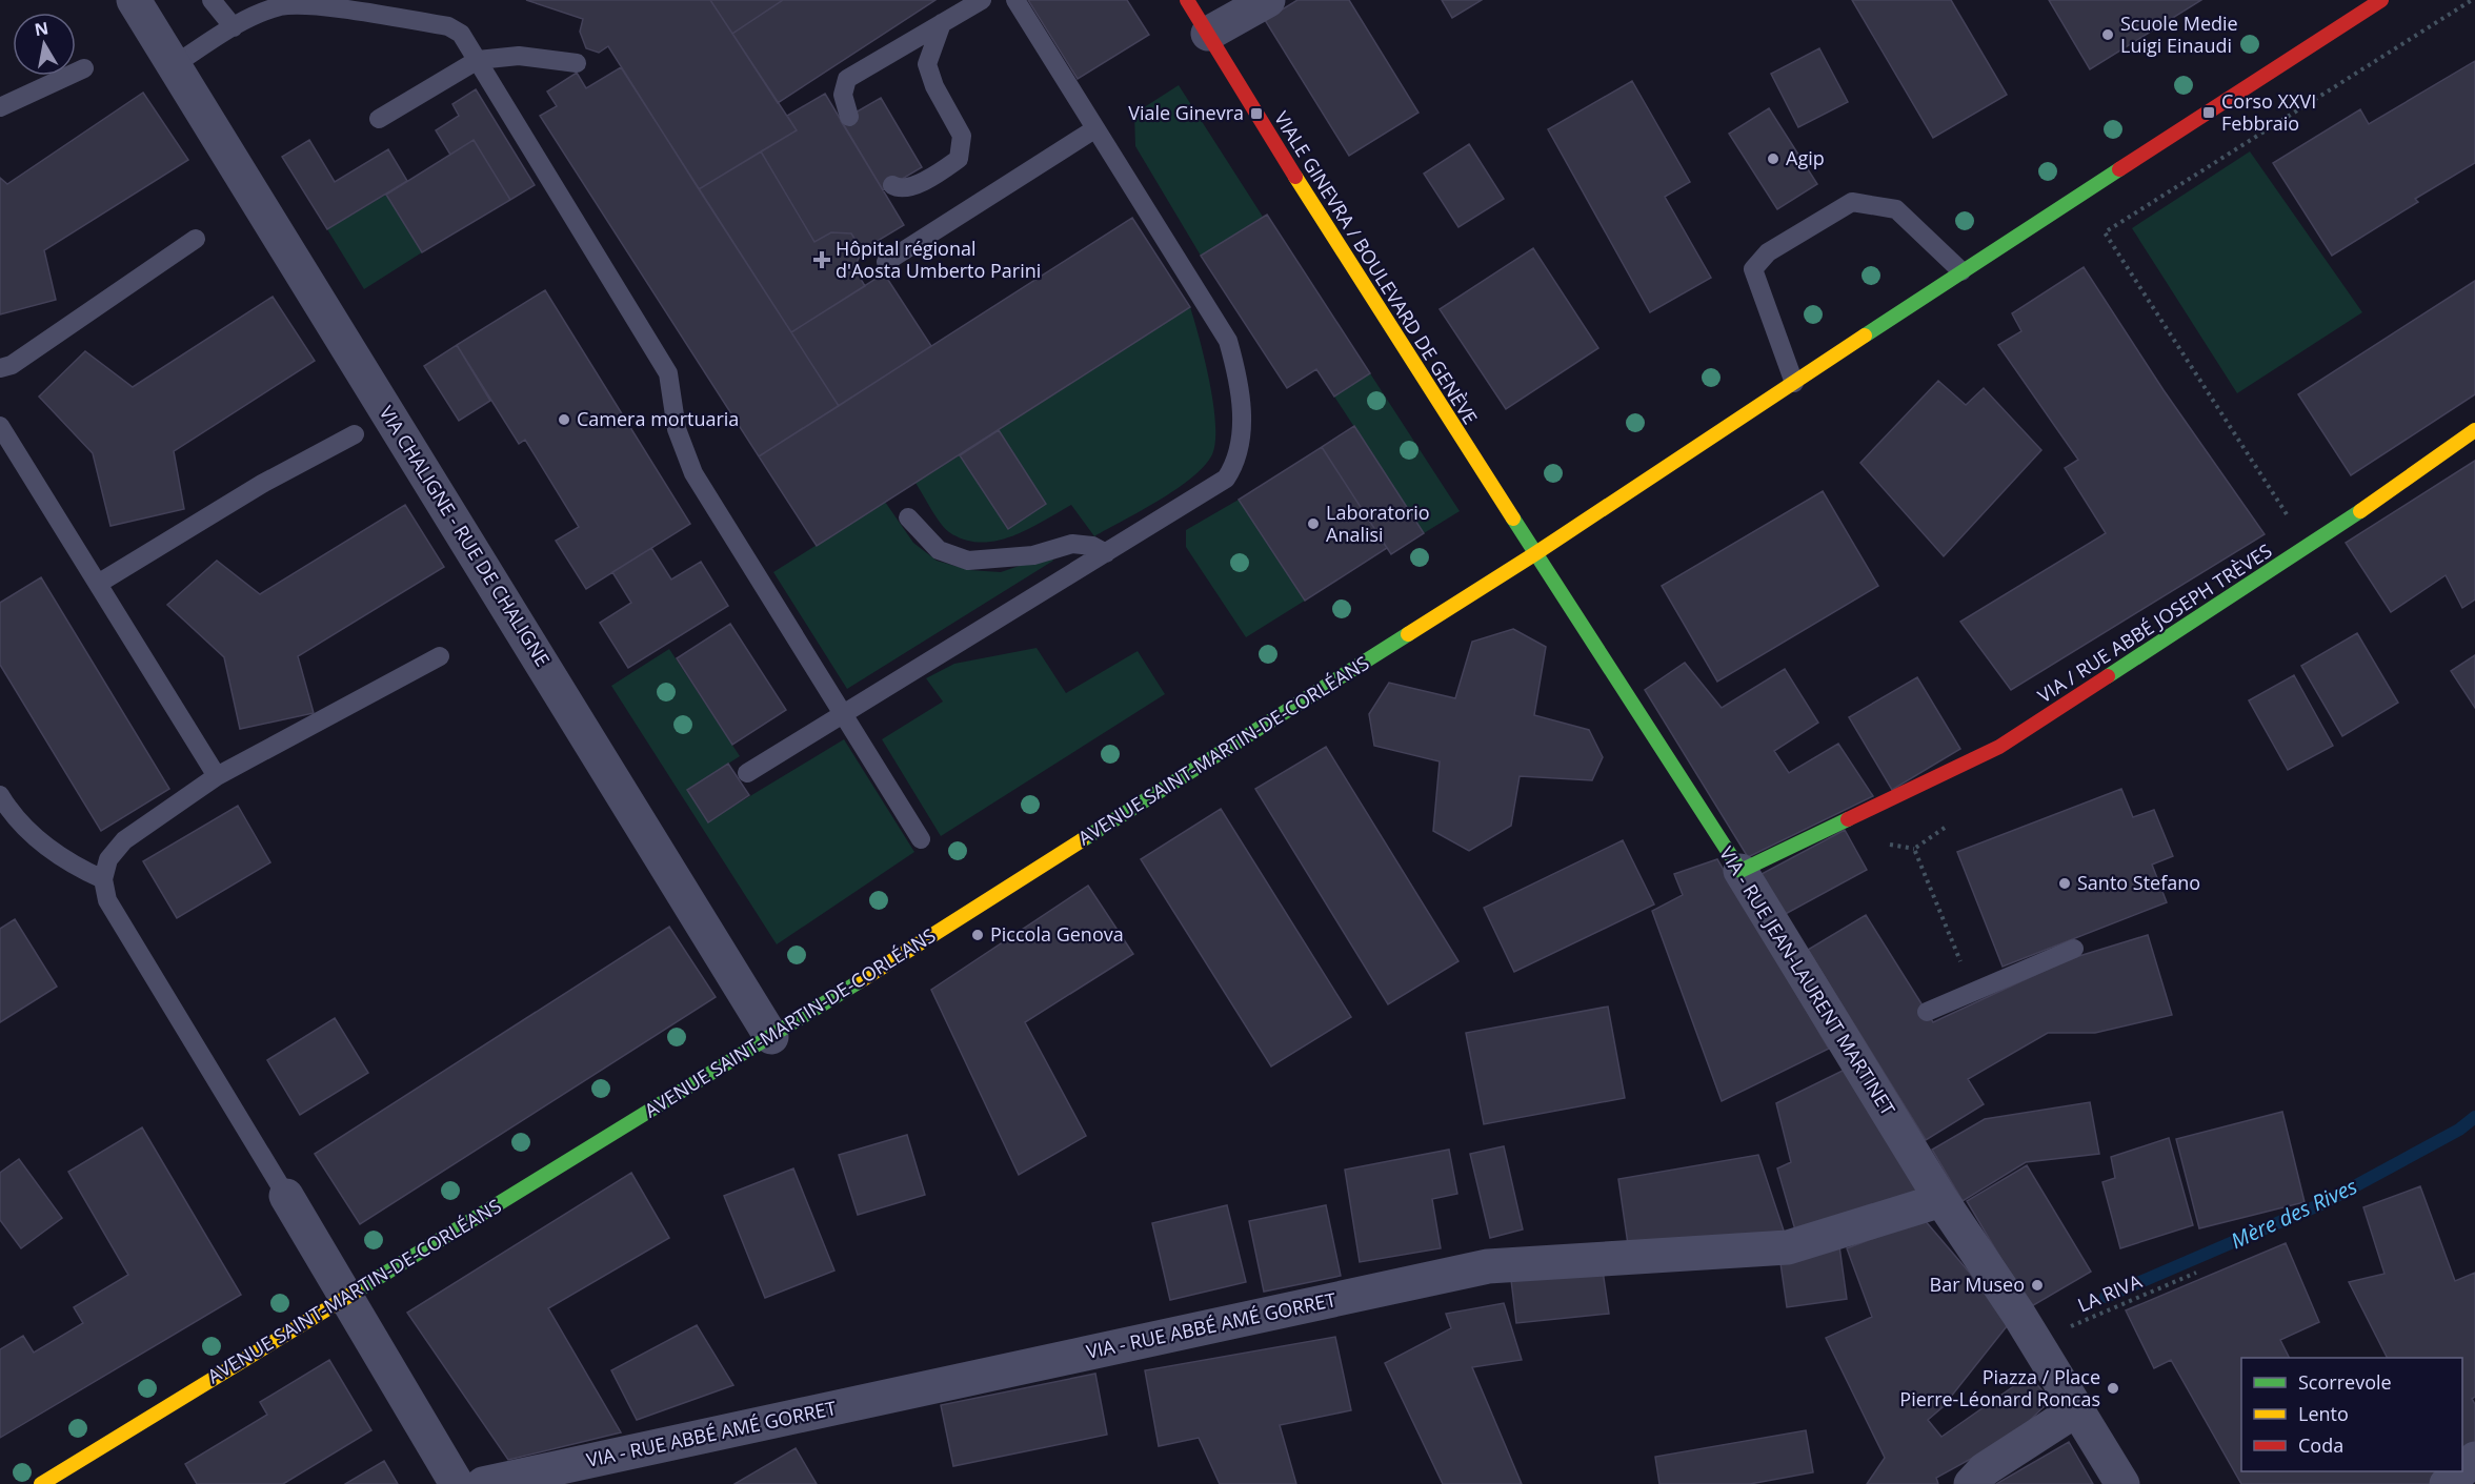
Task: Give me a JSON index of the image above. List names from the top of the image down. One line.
{"streets":{"street":["VIALE GINEVRA / BOULEVARD DE GENÈVE","VIA CHALIGNE - RUE DE CHALIGNE","VIA / RUE ABBÉ JOSEPH TRÈVES","AVENUE SAINT-MARTIN-DE-CORLÉANS","VIA - RUE JEAN-LAURENT MARTINET","VIA - RUE ABBÉ AMÉ GORRET"],"path":["LA RIVA"]},"crossings":[["VIALE GINEVRA / BOULEVARD DE GENÈVE","AVENUE SAINT-MARTIN-DE-CORLÉANS"],["VIALE GINEVRA / BOULEVARD DE GENÈVE","VIA - RUE JEAN-LAURENT MARTINET"],["VIA CHALIGNE - RUE DE CHALIGNE","AVENUE SAINT-MARTIN-DE-CORLÉANS"],["VIA / RUE ABBÉ JOSEPH TRÈVES","VIA - RUE JEAN-LAURENT MARTINET"],["AVENUE SAINT-MARTIN-DE-CORLÉANS","VIA - RUE JEAN-LAURENT MARTINET"],["VIA - RUE JEAN-LAURENT MARTINET","LA RIVA"],["VIA - RUE JEAN-LAURENT MARTINET","VIA - RUE ABBÉ AMÉ GORRET"]],"water":["Mère des Rives"],"places":{"other":["Scuole Medie Luigi Einaudi","Agip","Camera mortuaria","Laboratorio Analisi","Santo Stefano","Piccola Genova","Bar Museo","Piazza / Place Pierre-Léonard Roncas"],"transit":["Corso XXVI Febbraio","Viale Ginevra"],"health":["Hôpital régional d'Aosta Umberto Parini"]},"legend":["Scorrevole","Lento","Coda"],"north":"top"}
